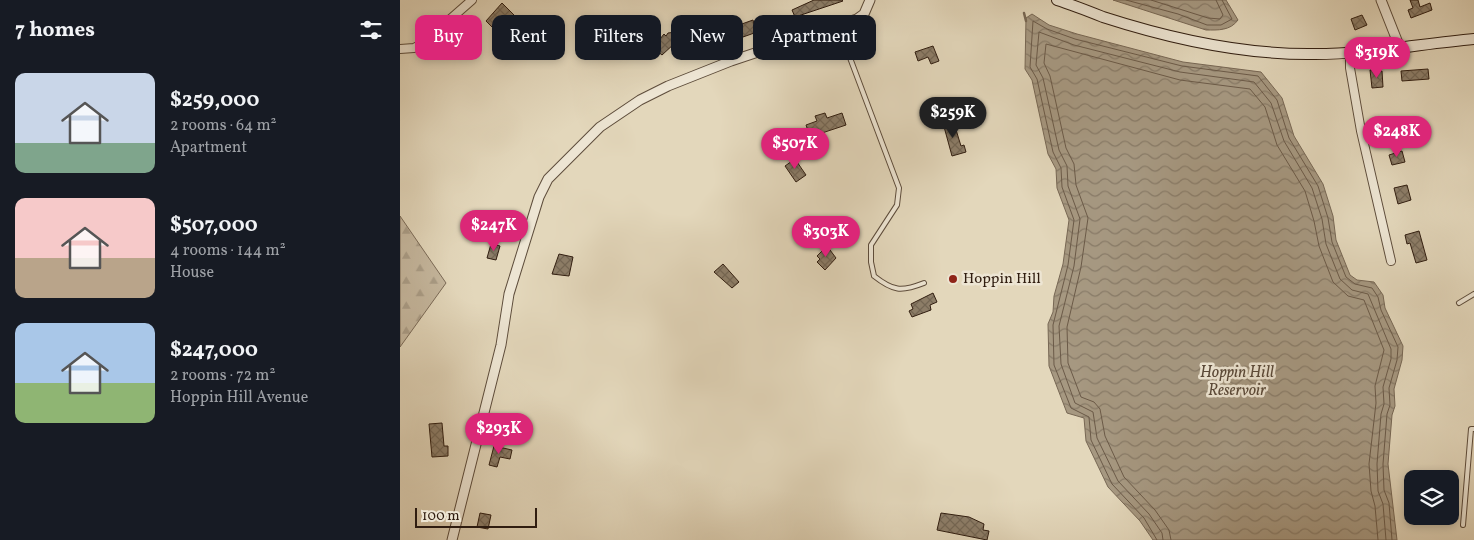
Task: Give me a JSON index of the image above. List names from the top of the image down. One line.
{"water":["Hoppin Hill Reservoir"],"places":["Hoppin Hill"],"scale_bar":"100 m","page":{"heading":"7 homes","chip":["Buy","Rent","Filters","New","Apartment"],"price":["$319K","$259K","$248K","$507K","$247K","$303K","$293K"],"list":[{"name":"$259,000","note":"2 rooms · 64 m² · Apartment"},{"name":"$507,000","note":"4 rooms · 144 m² · House"},{"name":"$247,000","note":"2 rooms · 72 m² · Hoppin Hill Avenue"}],"scale":"100 m"}}
